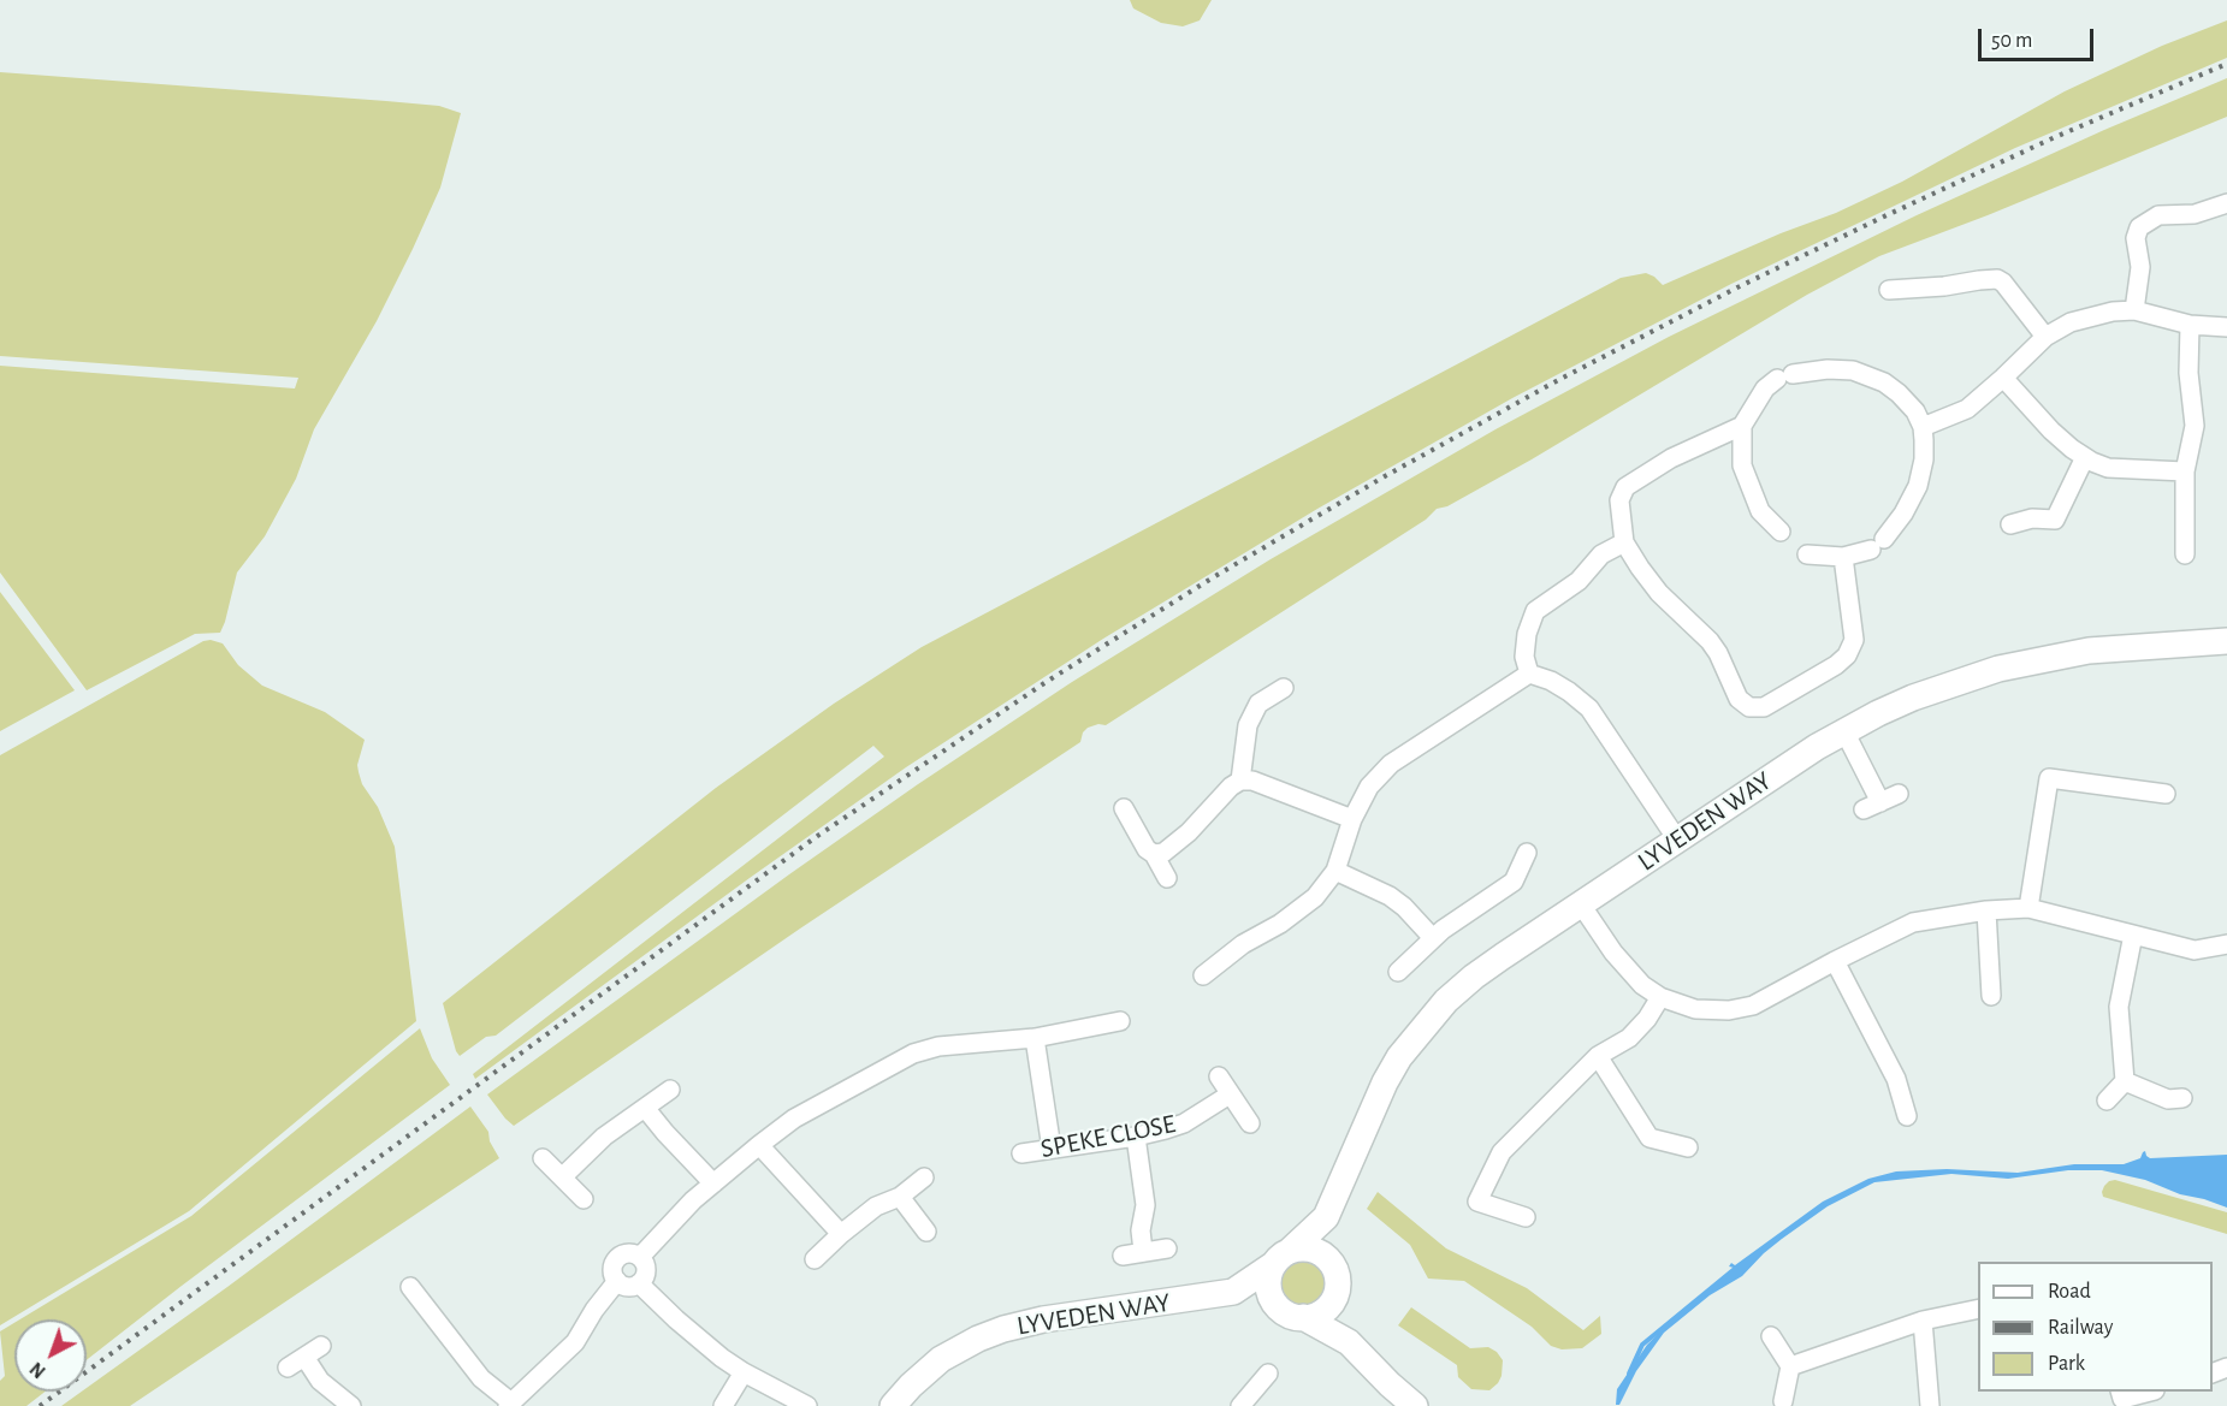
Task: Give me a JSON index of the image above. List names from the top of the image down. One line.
{"streets":{"street":["LYVEDEN WAY","SPEKE CLOSE"]},"legend":["Road","Railway","Park"],"scale_bar":"50 m","north":"bottom left"}
